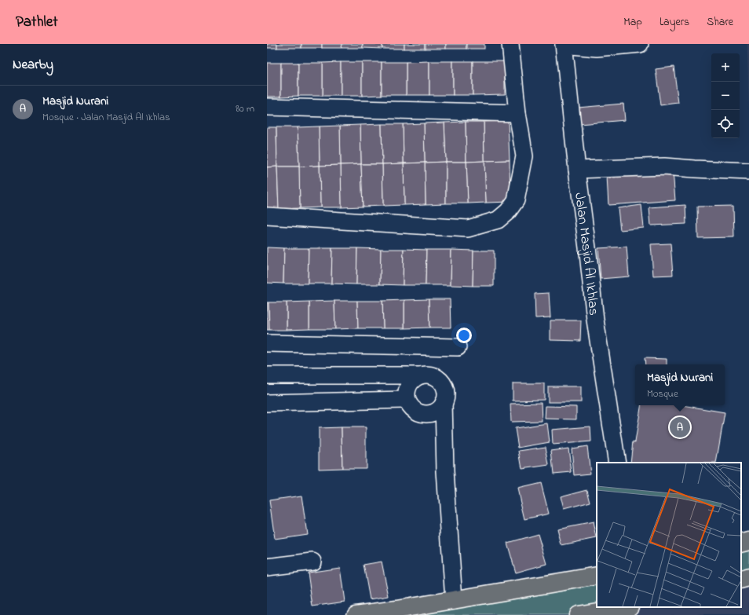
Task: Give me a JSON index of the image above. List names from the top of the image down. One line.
{"streets":{"street":["Jalan Masjid Al Ikhlas"]},"page":{"header":"Pathlet","nav":["Map","Layers","Share"],"heading":"Nearby","map_buttons":["+","−"],"list":[{"mark":"A","name":"Masjid Nurani","note":"Mosque · Jalan Masjid Al Ikhlas","value":"80 m"}],"popup":["Masjid Nurani","Mosque"],"pins":"A"}}
